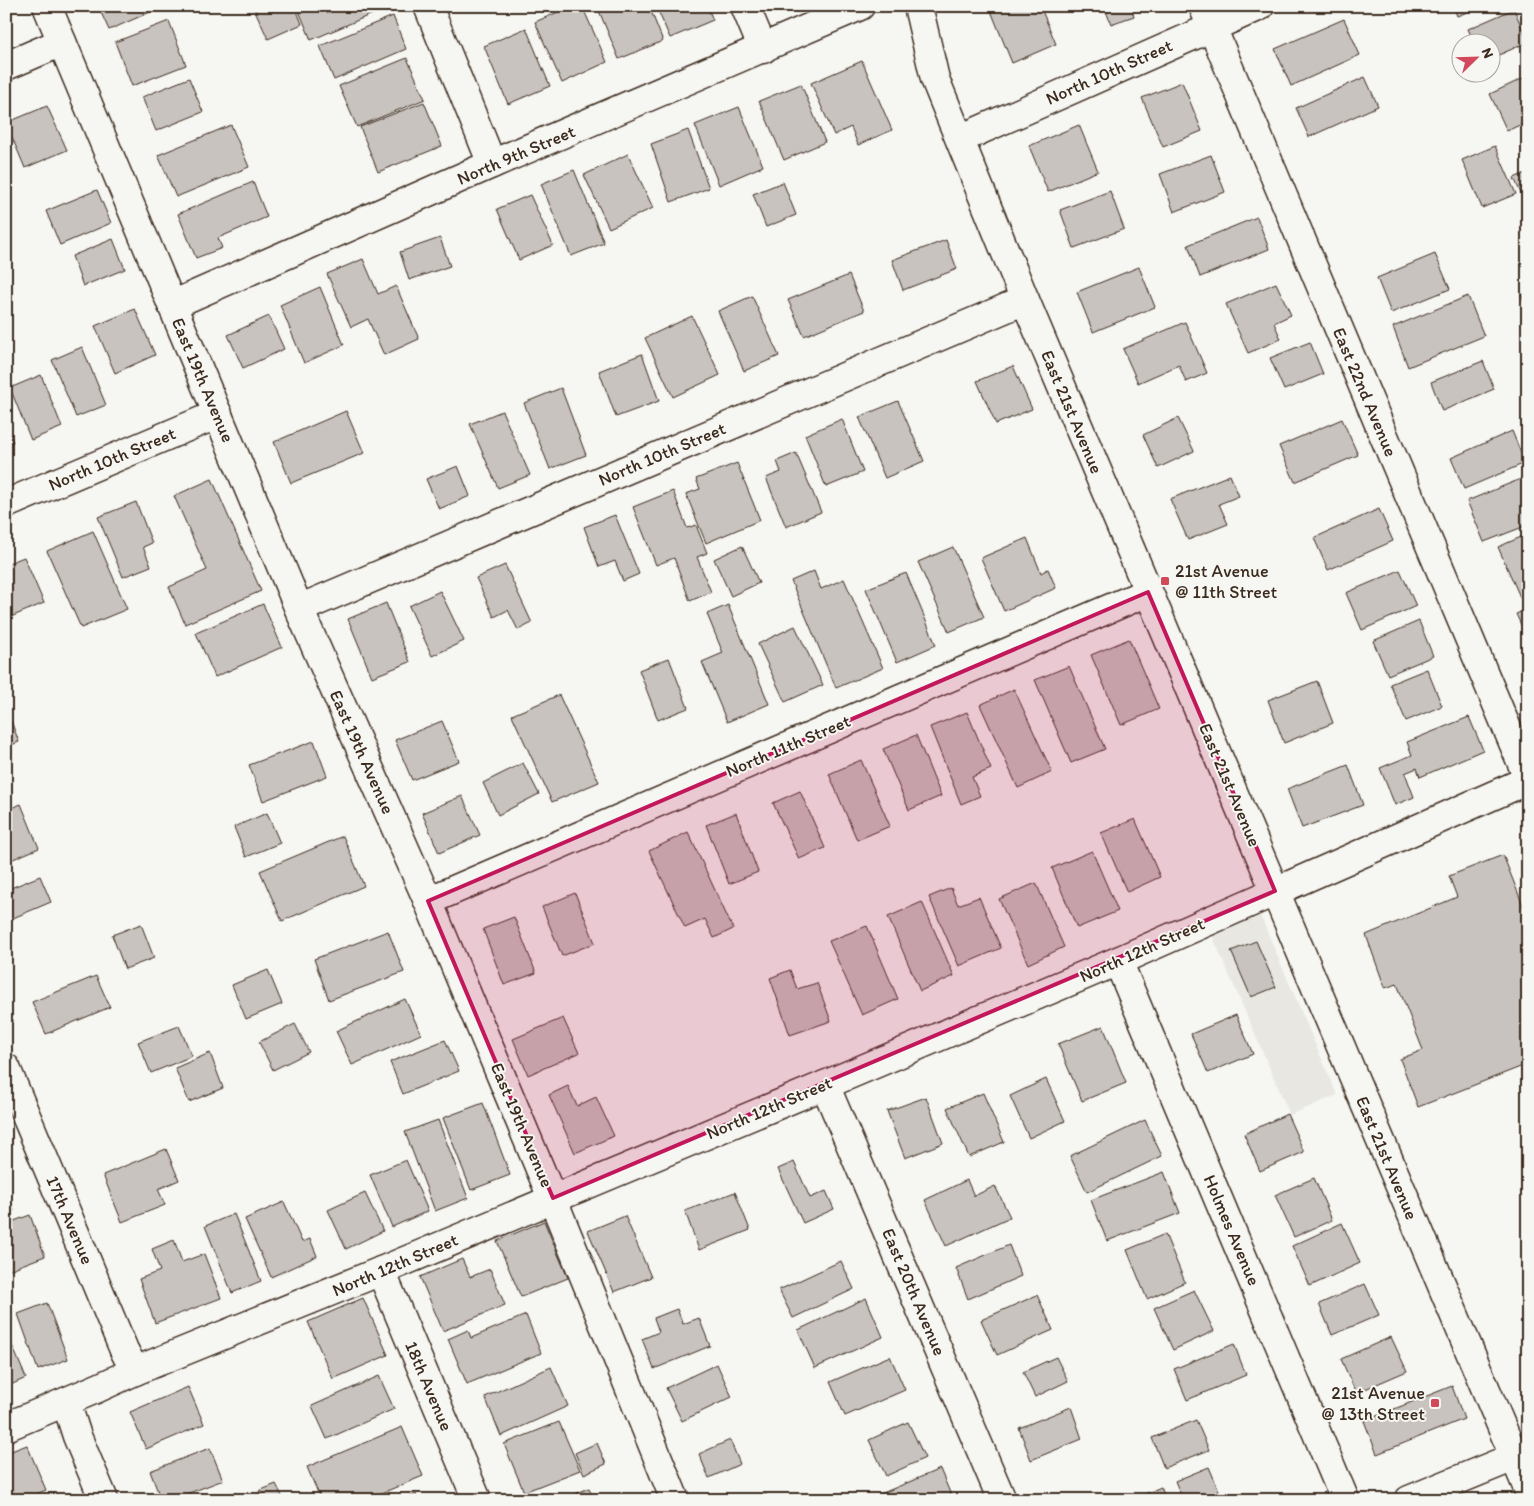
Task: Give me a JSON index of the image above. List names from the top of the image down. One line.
{"streets":{"street":["North 10th Street","North 9th Street","East 19th Avenue","East 22nd Avenue","East 21st Avenue","North 11th Street","North 12th Street","17th Avenue","Holmes Avenue","East 20th Avenue","18th Avenue"]},"crossings":[["North 10th Street","East 19th Avenue"],["North 10th Street","East 22nd Avenue"],["North 10th Street","East 21st Avenue"],["North 9th Street","East 19th Avenue"],["East 19th Avenue","North 11th Street"],["East 19th Avenue","North 12th Street"],["East 22nd Avenue","North 12th Street"],["East 21st Avenue","North 11th Street"],["East 21st Avenue","North 12th Street"],["North 12th Street","17th Avenue"],["North 12th Street","Holmes Avenue"],["North 12th Street","East 20th Avenue"],["North 12th Street","18th Avenue"]],"places":{"transit":["21st Avenue @ 11th Street","21st Avenue @ 13th Street"]},"north":"top right"}
